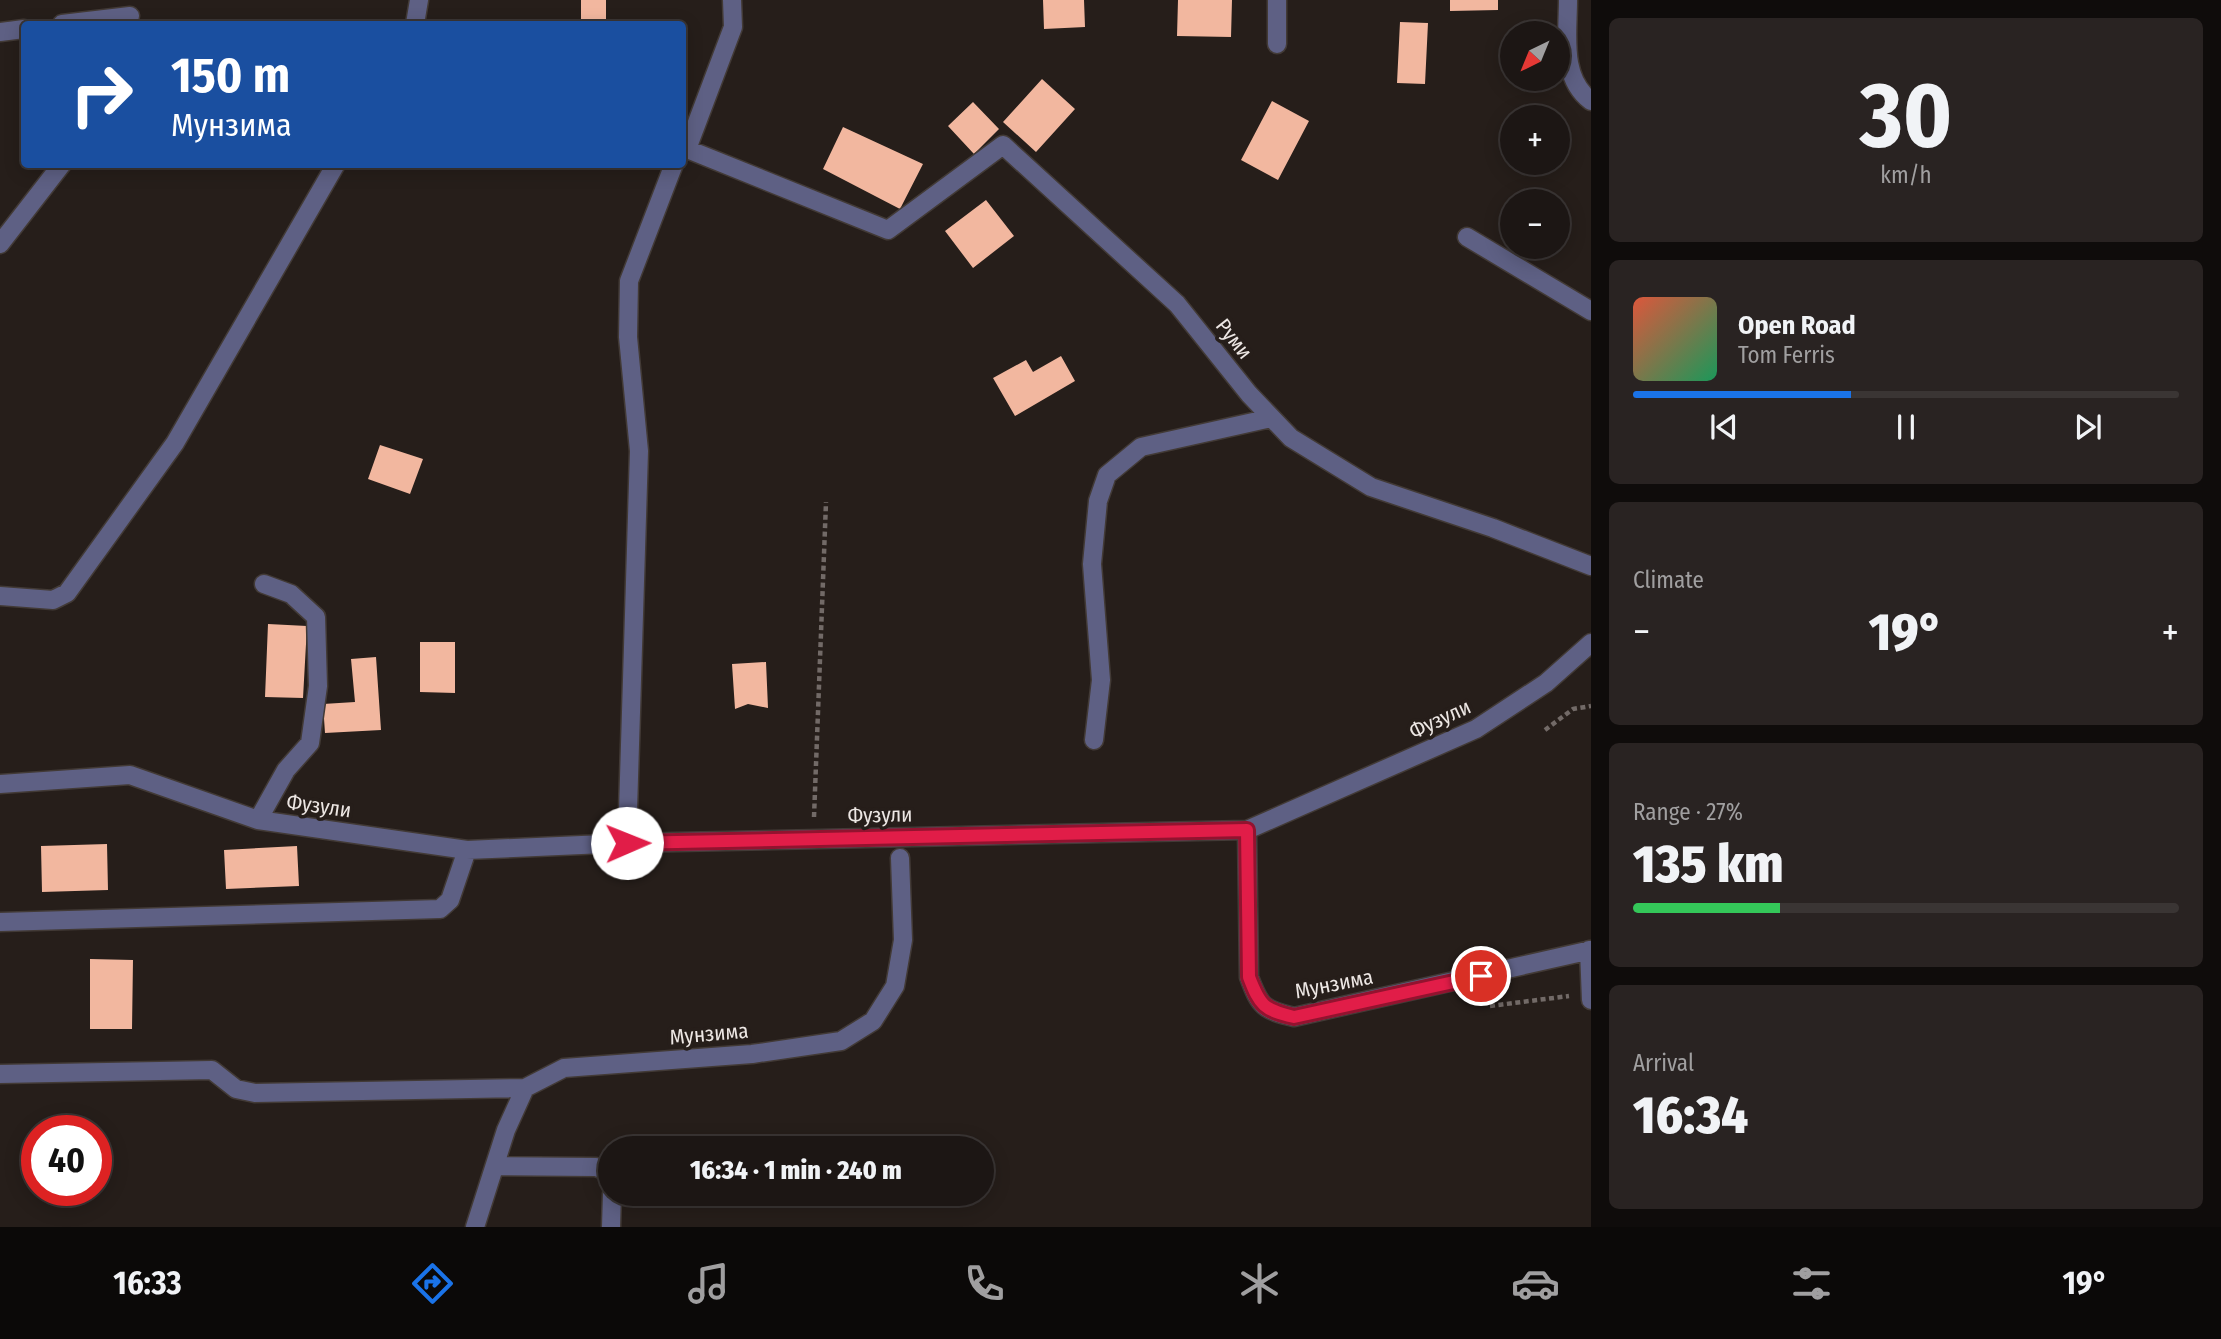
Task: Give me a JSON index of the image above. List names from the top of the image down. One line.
{"streets":{"street":["Руми","Фузули","Мунзима"]},"crossings":[["Фузули","Мунзима"]],"north":"bottom left","page":{"tile":[["30","km/h"],"Climate",["Range · 27%","135 km"],["Arrival","16:34"]],"map_buttons":["+","−"],"turn":["150 m","Мунзима"],"song":["Open Road","Tom Ferris"],"heat":["−","19°","+"],"limit":"40","trip":"16:34 · 1 min · 240 m","tabs":["16:33","19°"]}}
